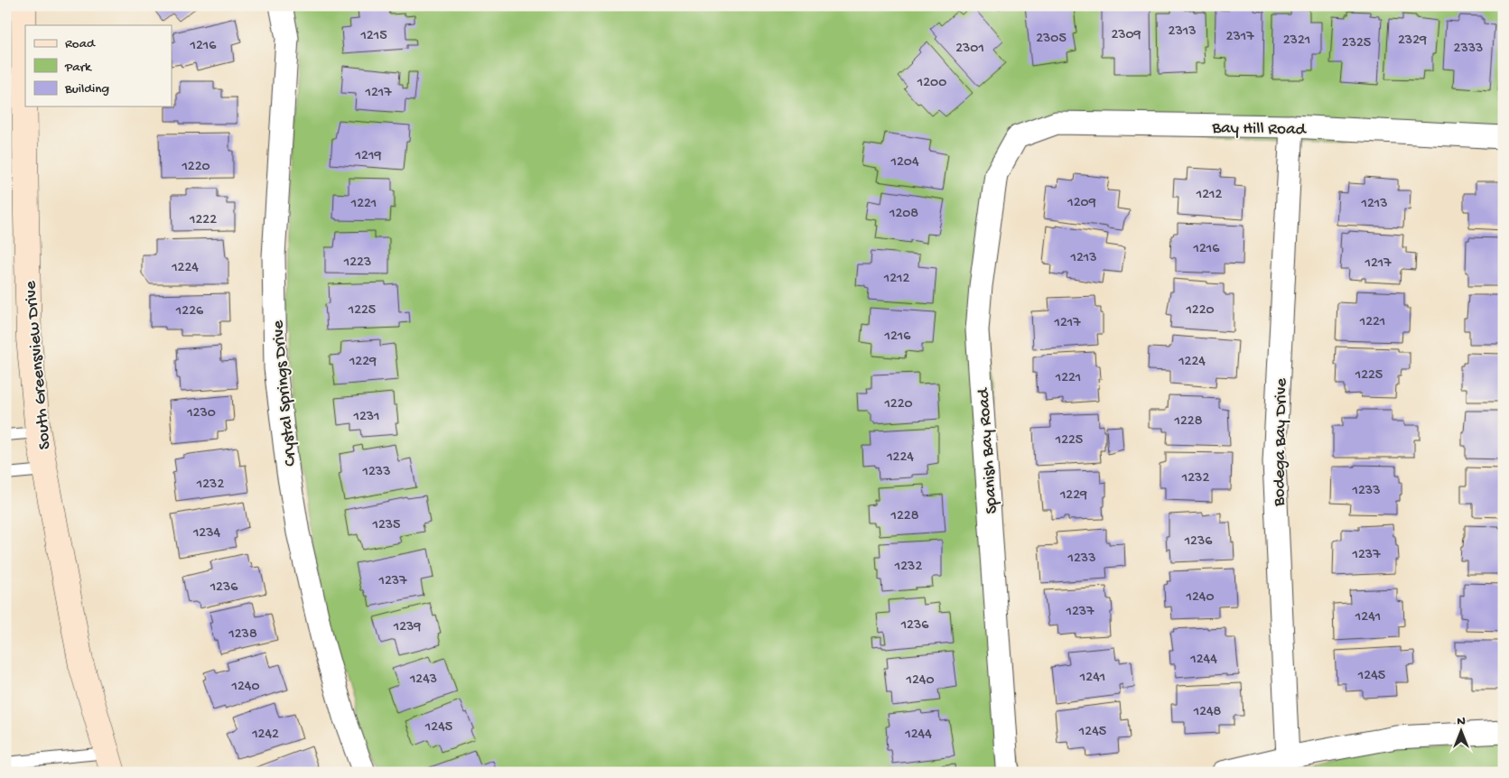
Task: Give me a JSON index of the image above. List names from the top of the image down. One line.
{"streets":{"street":["Bay Hill Road","South Greensview Drive","Crystal Springs Drive","Bodega Bay Drive","Spanish Bay Road"]},"crossings":[["Bay Hill Road","Bodega Bay Drive"],["Bay Hill Road","Spanish Bay Road"]],"house_numbers":["2313","2309","1215","2317","2305","2321","2329","2325","1216","2301","2333","1200","1217","1219","1204","1220","1212","1209","1221","1213","1208","1222","1216","1213","1223","1217","1224","1212","1225","1220","1226","1221","1217","1216","1229","1224","1225","1221","1220","1230","1231","1228","1225","1224","1233","1232","1232","1233","1229","1228","1235","1234","1236","1237","1233","1232","1237","1236","1240","1237","1241","1236","1239","1238","1244","1245","1241","1243","1240","1240","1248","1245","1245","1242","1244"],"legend":["Road","Park","Building"],"north":"top"}
